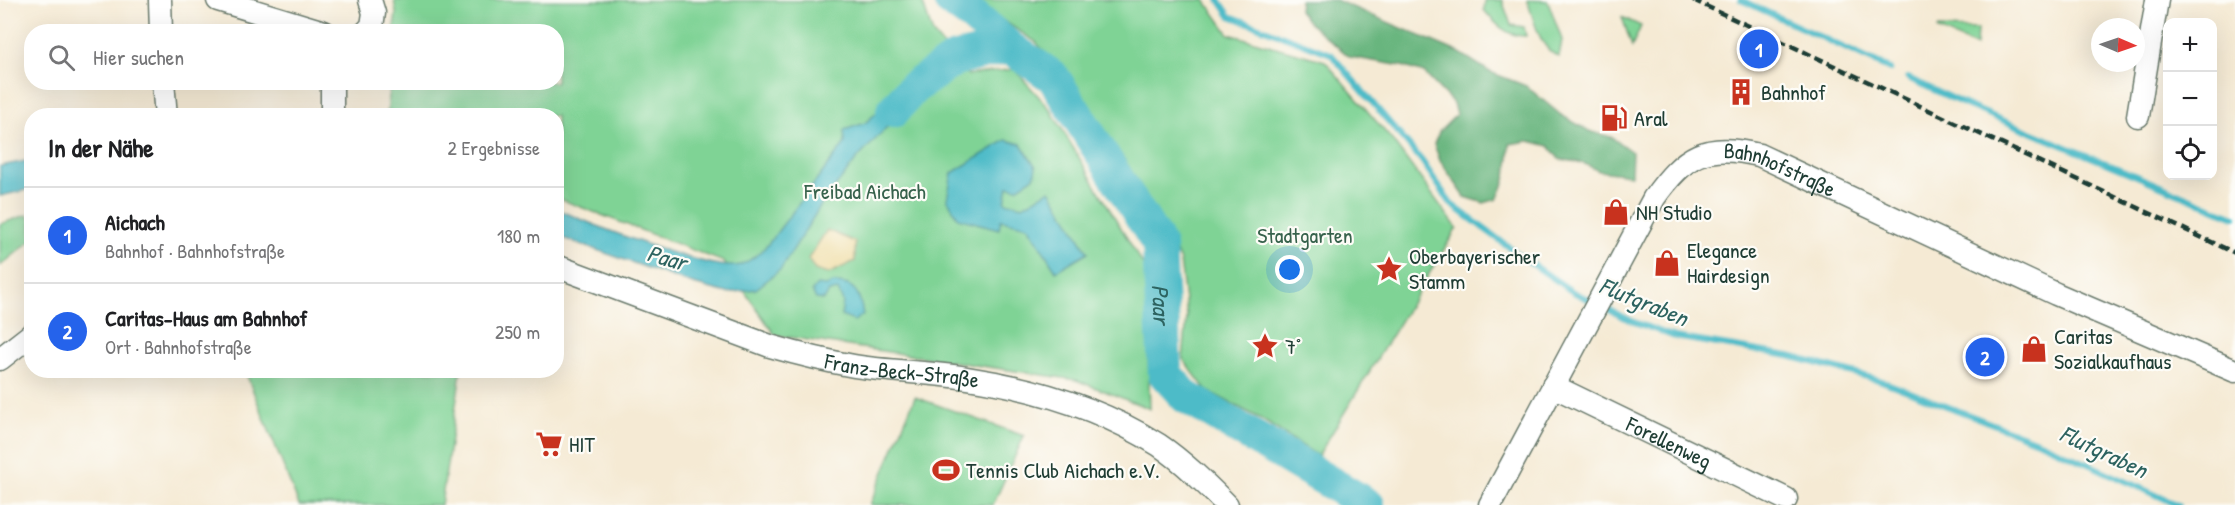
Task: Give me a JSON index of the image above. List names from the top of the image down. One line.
{"streets":{"street":["Bahnhofstraße","Franz-Beck-Straße","Forellenweg"]},"crossings":[["Bahnhofstraße","Forellenweg"]],"water":["Paar","Flutgraben"],"parks":["Freibad Aichach","Stadtgarten"],"places":{"building":["Bahnhof"],"fuel station":["Aral"],"shop":["NH Studio","Elegance Hairdesign","Caritas Sozialkaufhaus"],"place":["Oberbayerischer Stamm","7°"],"supermarket":["HIT"],"sports":["Tennis Club Aichach e.V."]},"north":"right","page":{"map_buttons":["+","−"],"search":"Hier suchen","pins":["1","2"],"heading":["In der Nähe","2 Ergebnisse"],"list":[{"mark":"1","name":"Aichach","note":"Bahnhof · Bahnhofstraße","value":"180 m"},{"mark":"2","name":"Caritas-Haus am Bahnhof","note":"Ort · Bahnhofstraße","value":"250 m"}]}}
